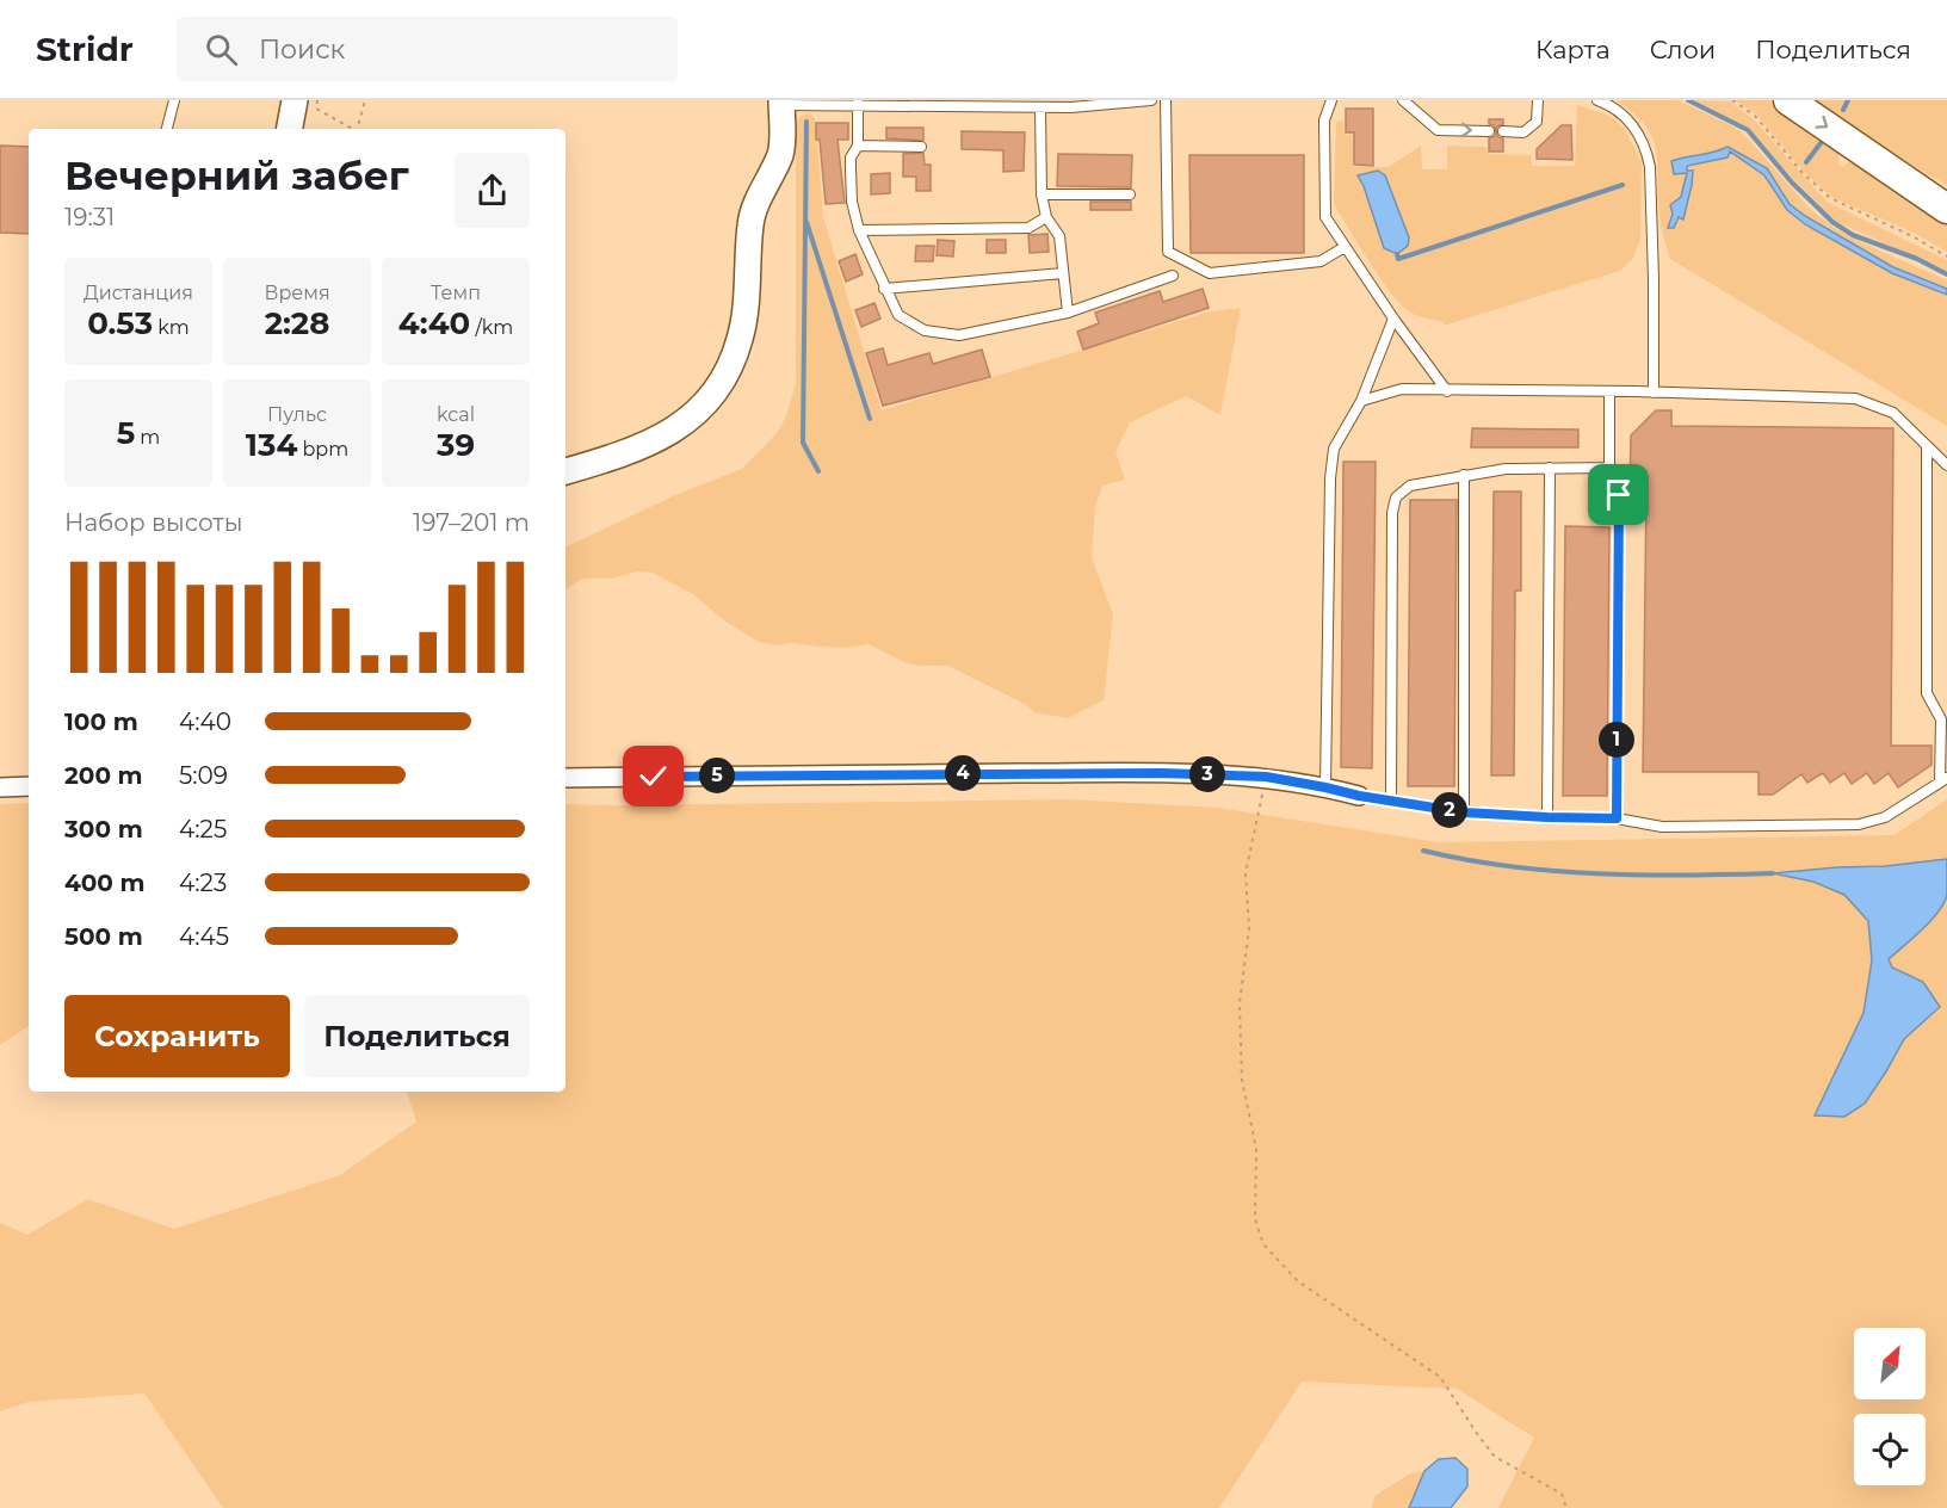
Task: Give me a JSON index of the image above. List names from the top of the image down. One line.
{"north":"top right","page":{"header":"Stridr","search":"Поиск","nav":["Карта","Слои","Поделиться"],"heading":["Вечерний забег","19:31"],"stats":[["Дистанция","0.53 km"],["Время","2:28"],["Темп","4:40 /km"],["5 m"],["Пульс","134 bpm"],["kcal","39"]],"chart":["Набор высоты","197–201 m"],"list":[{"name":"100 m","note":"4:40"},{"name":"200 m","note":"5:09"},{"name":"300 m","note":"4:25"},{"name":"400 m","note":"4:23"},{"name":"500 m","note":"4:45"}],"pins":["1","4","3","5","2"],"buttons":["Сохранить","Поделиться"]}}
